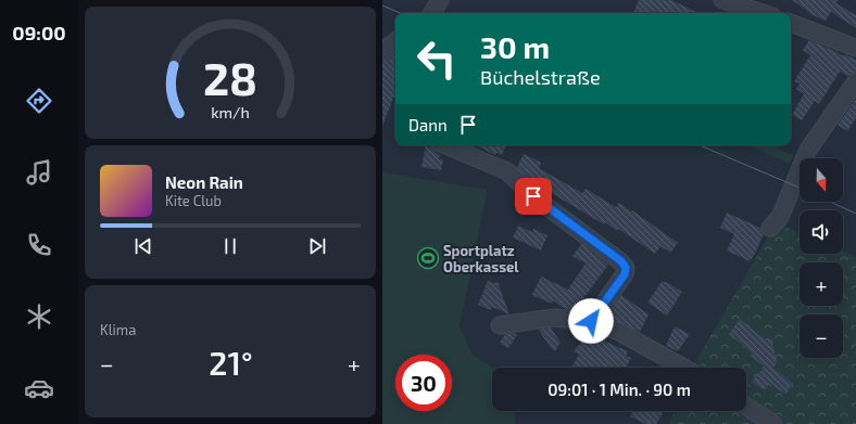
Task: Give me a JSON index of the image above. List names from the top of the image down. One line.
{"places":{"sports":["Sportplatz Oberkassel"]},"north":"bottom","page":{"tabs":"09:00","turn":["30 m","Büchelstraße"],"then":"Dann","map_buttons":["+","−"],"song":["Neon Rain","Kite Club"],"tile":"Klima","heat":["−","21°","+"],"limit":"30","trip":"09:01 · 1 Min. · 90 m","gauge":["28","km/h"]}}
